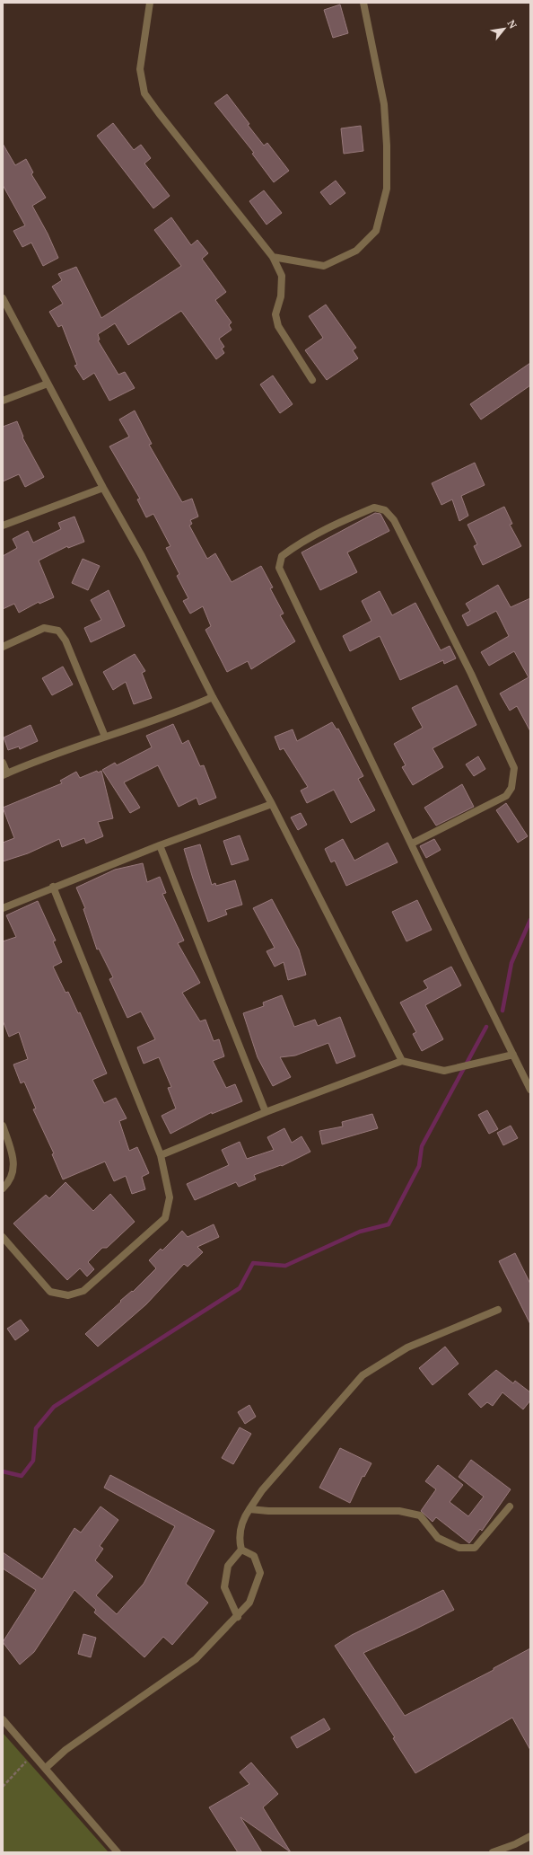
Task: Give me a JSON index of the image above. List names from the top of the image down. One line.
{"north":"top right"}
